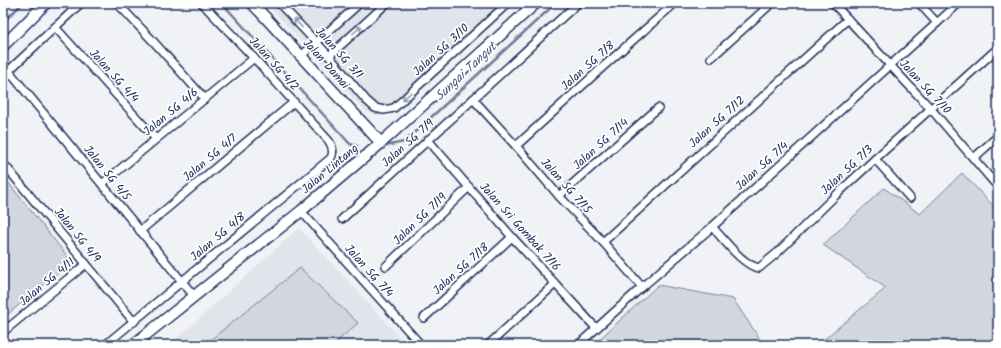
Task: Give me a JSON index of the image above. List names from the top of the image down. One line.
{"streets":{"street":["Jalan SG 3/10","Jalan SG 3/1","Jalan SG 4/2","Jalan Damai","Jalan SG 7/8","Jalan SG 4/4","Jalan SG 7/10","Jalan SG 4/6","Jalan SG 7/12","Jalan SG 7/9","Jalan SG 7/14","Jalan SG 4/7","Jalan SG 7/4","Jalan Lintang","Jalan SG 7/3","Jalan SG 4/5","Jalan SG 7/15","Jalan SG 7/19","Jalan Sri Gombak 7/16","Jalan SG 4/9","Jalan SG 4/8","Jalan SG 7/18","Jalan SG 4/11"]},"crossings":[["Jalan SG 3/10","Jalan SG 3/1"],["Jalan SG 4/2","Jalan SG 4/6"],["Jalan SG 4/2","Jalan SG 4/7"],["Jalan SG 4/2","Jalan SG 4/8"],["Jalan Damai","Jalan Lintang"],["Jalan SG 7/8","Jalan SG 7/15"],["Jalan SG 4/4","Jalan SG 4/6"],["Jalan SG 7/10","Jalan SG 7/12"],["Jalan SG 7/10","Jalan SG 7/4"],["Jalan SG 7/10","Jalan SG 7/3"],["Jalan SG 4/6","Jalan SG 4/5"],["Jalan SG 7/12","Jalan SG 7/15"],["Jalan SG 7/9","Jalan SG 7/15"],["Jalan SG 7/9","Jalan Sri Gombak 7/16"],["Jalan SG 7/14","Jalan SG 7/15"],["Jalan SG 4/7","Jalan SG 4/5"],["Jalan SG 7/4","Jalan Lintang"],["Jalan SG 7/4","Jalan SG 7/3"],["Jalan SG 7/4","Jalan SG 7/15"],["Jalan SG 7/4","Jalan Sri Gombak 7/16"],["Jalan Lintang","Jalan SG 4/5"],["Jalan SG 4/5","Jalan SG 4/8"],["Jalan SG 7/19","Jalan Sri Gombak 7/16"],["Jalan Sri Gombak 7/16","Jalan SG 7/18"],["Jalan SG 4/9","Jalan SG 4/8"],["Jalan SG 4/9","Jalan SG 4/11"]],"one_way":["Jalan SG 3/10","Jalan SG 3/1"],"water":["Sungai Tangut"]}
